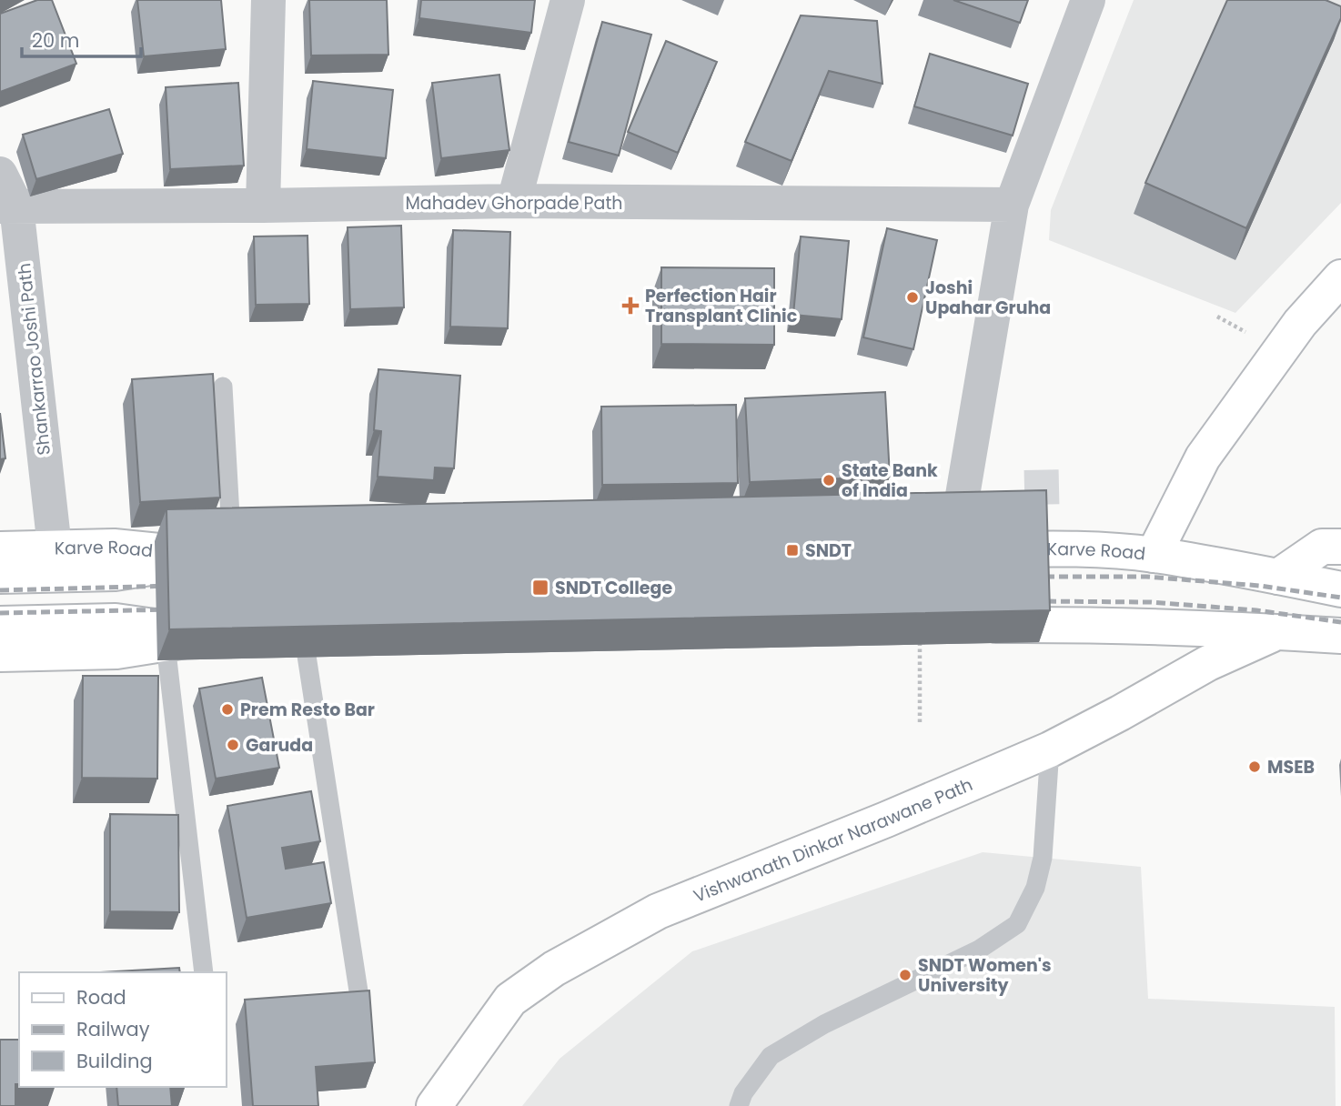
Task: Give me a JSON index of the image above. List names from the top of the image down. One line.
{"streets":{"main road":["Karve Road","Vishwanath Dinkar Narawane Path"],"street":["Mahadev Ghorpade Path","Shankarrao Joshi Path"]},"crossings":[["Mahadev Ghorpade Path","Shankarrao Joshi Path"],["Shankarrao Joshi Path","Karve Road"]],"places":{"other":["Joshi Upahar Gruha","State Bank of India","Prem Resto Bar","Garuda","MSEB","SNDT Women's University"],"health":["Perfection Hair Transplant Clinic"],"transit":["SNDT","SNDT College"]},"legend":["Road","Railway","Building"],"scale_bar":"20 m"}
